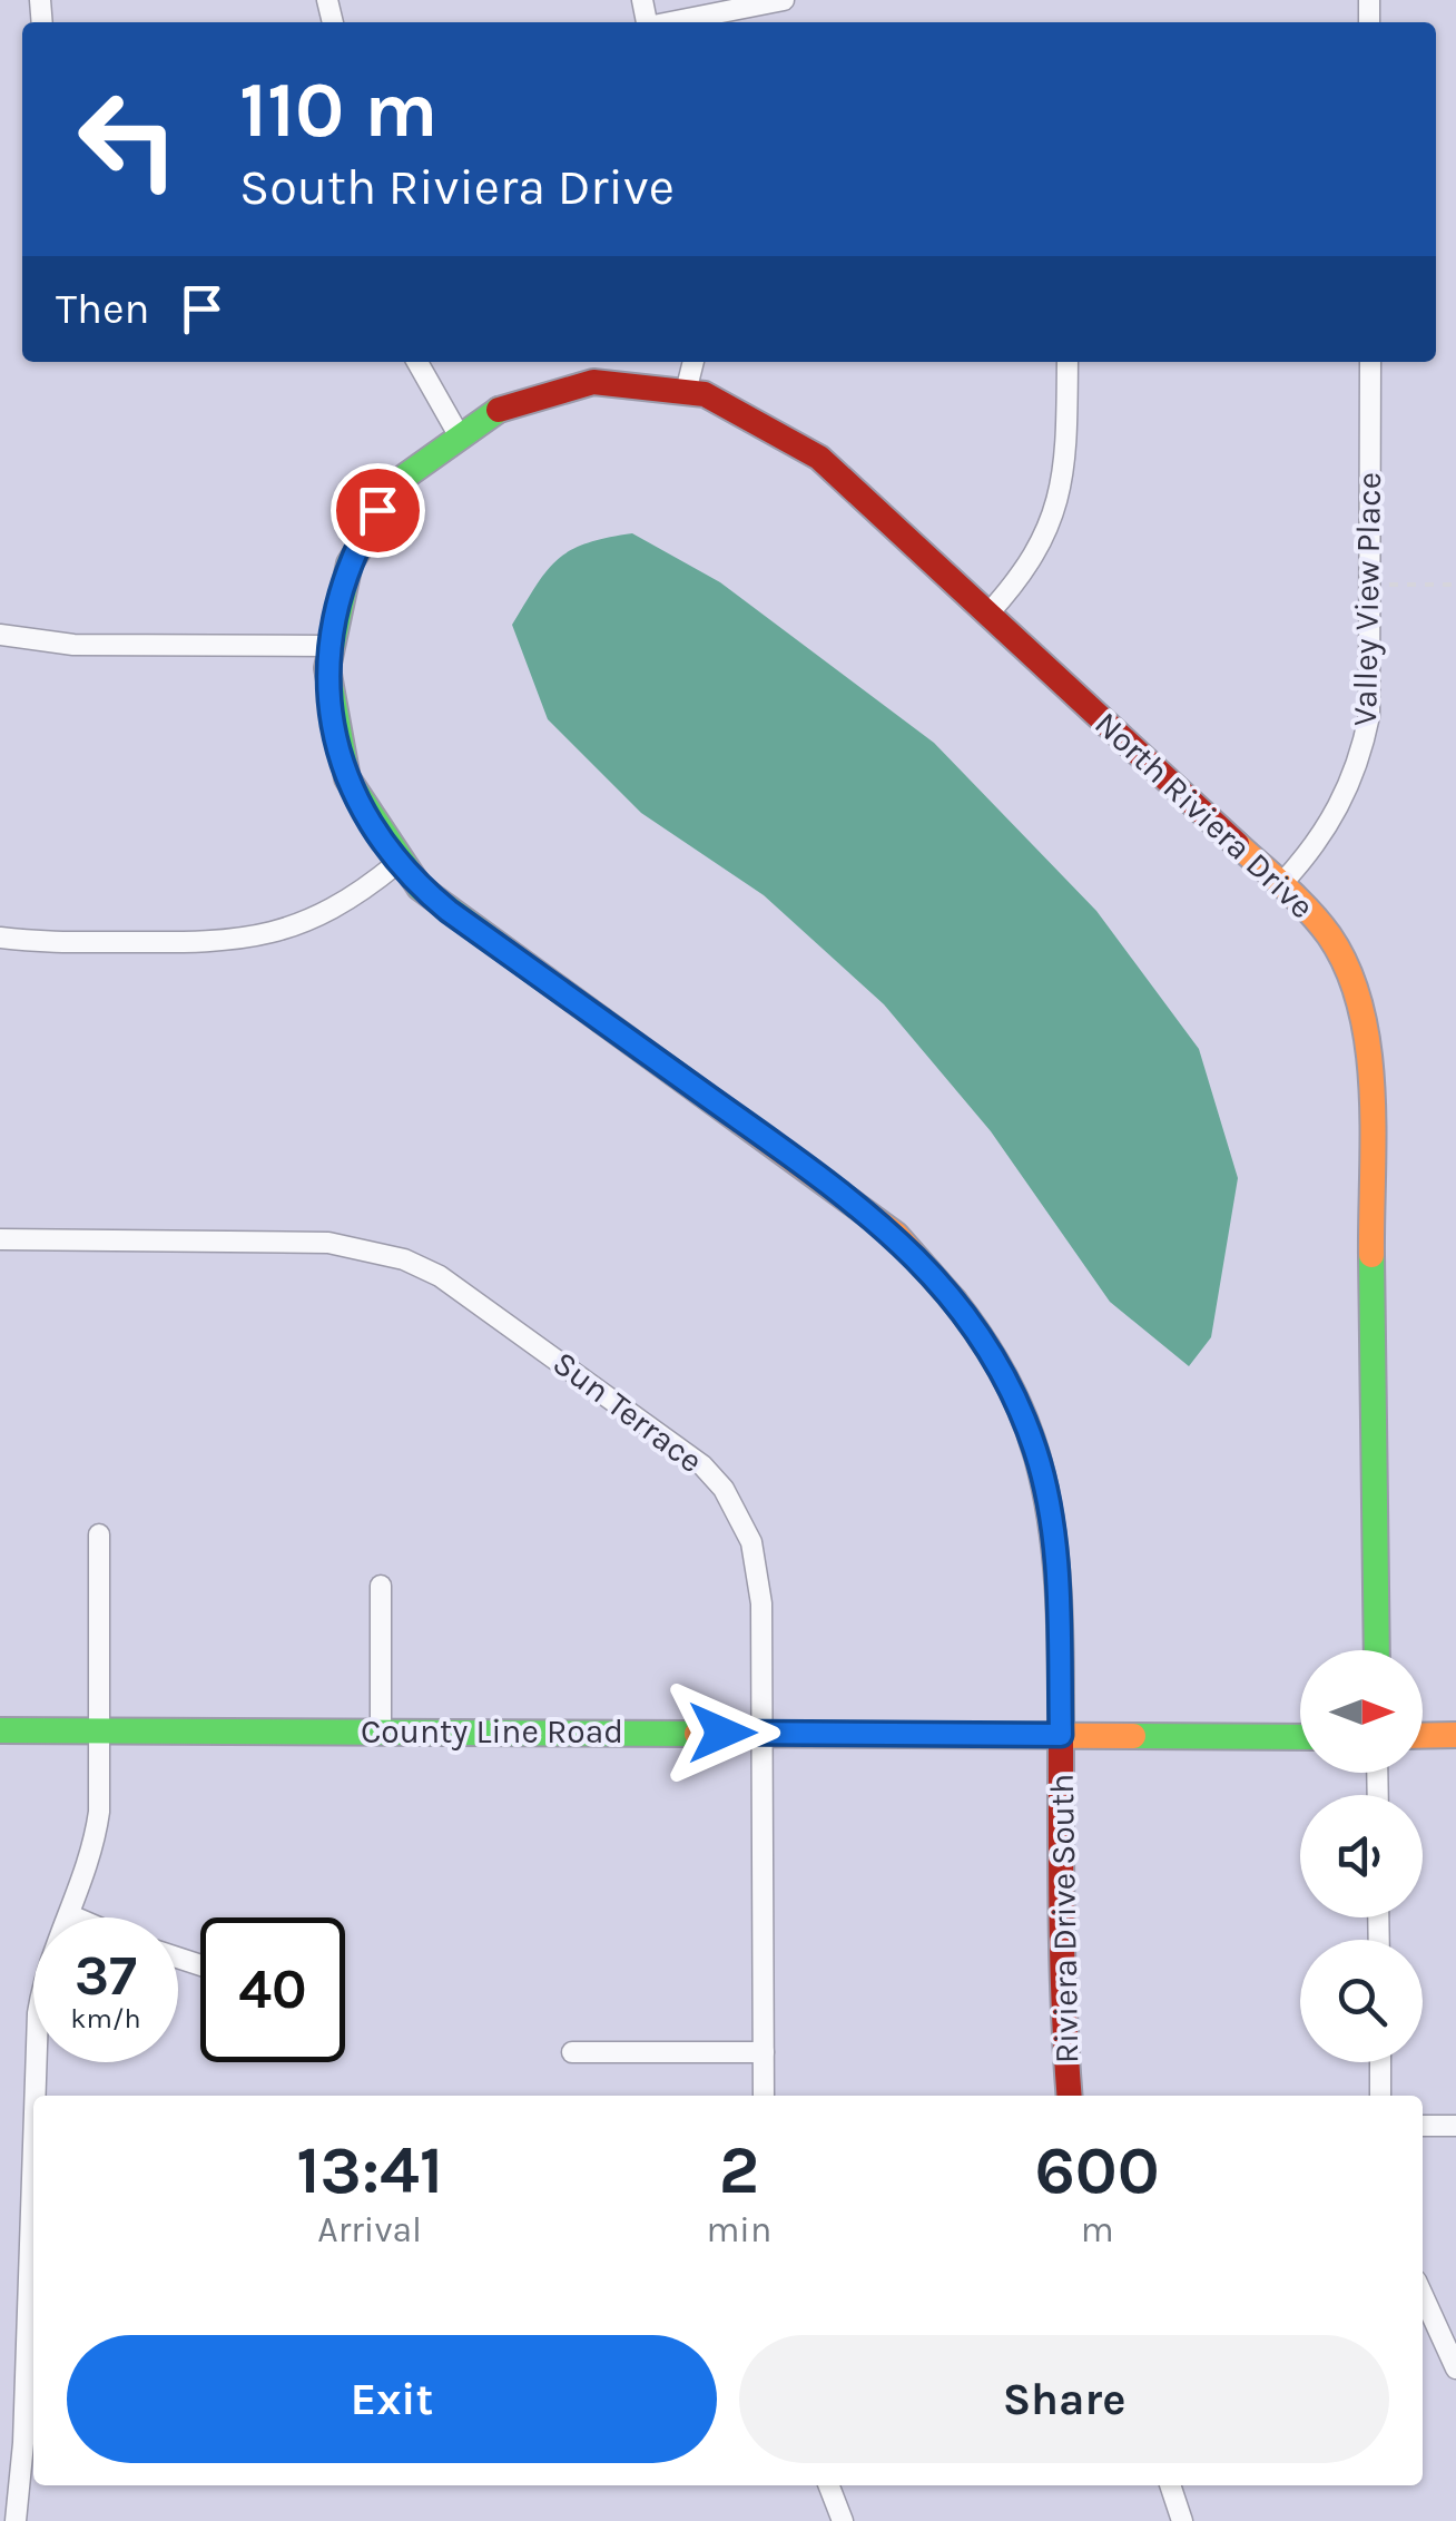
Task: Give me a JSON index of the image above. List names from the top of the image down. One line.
{"streets":{"street":["Valley View Place","North Riviera Drive","Sun Terrace","County Line Road","Riviera Drive South"]},"crossings":[["Valley View Place","North Riviera Drive"],["North Riviera Drive","Riviera Drive South"],["Sun Terrace","County Line Road"],["County Line Road","Riviera Drive South"]],"north":"right","page":{"turn":["110 m","South Riviera Drive"],"then":"Then","speed":"37 km/h","limit":"40","eta":["13:41","Arrival","2","min","600","m"],"buttons":["Exit","Share"]}}
